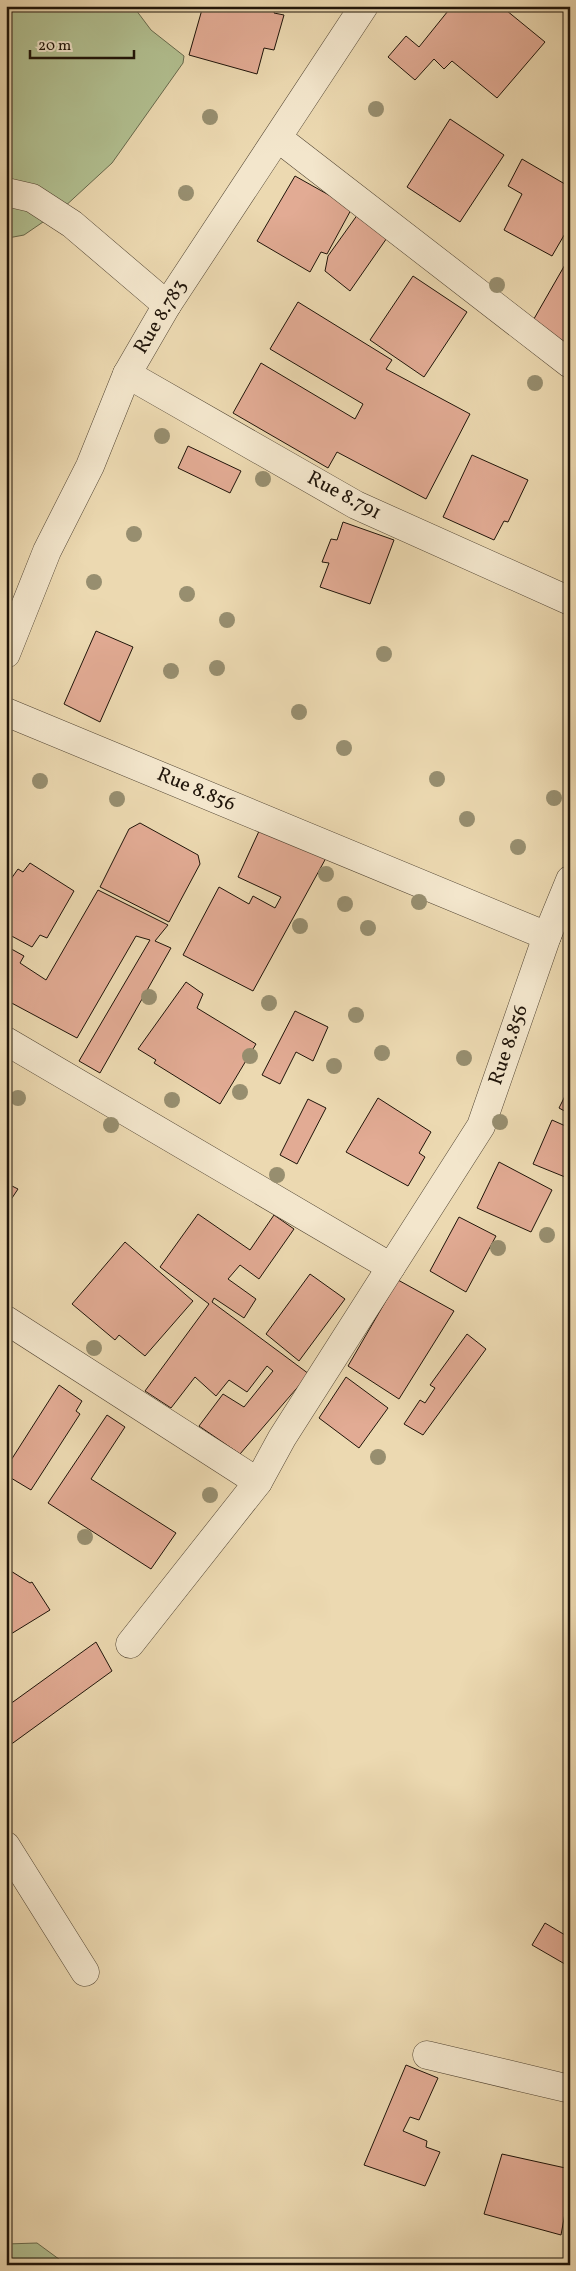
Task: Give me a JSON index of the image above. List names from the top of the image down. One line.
{"streets":{"street":["Rue 8.783","Rue 8.791","Rue 8.856"]},"crossings":[["Rue 8.783","Rue 8.791"]],"scale_bar":"20 m"}
